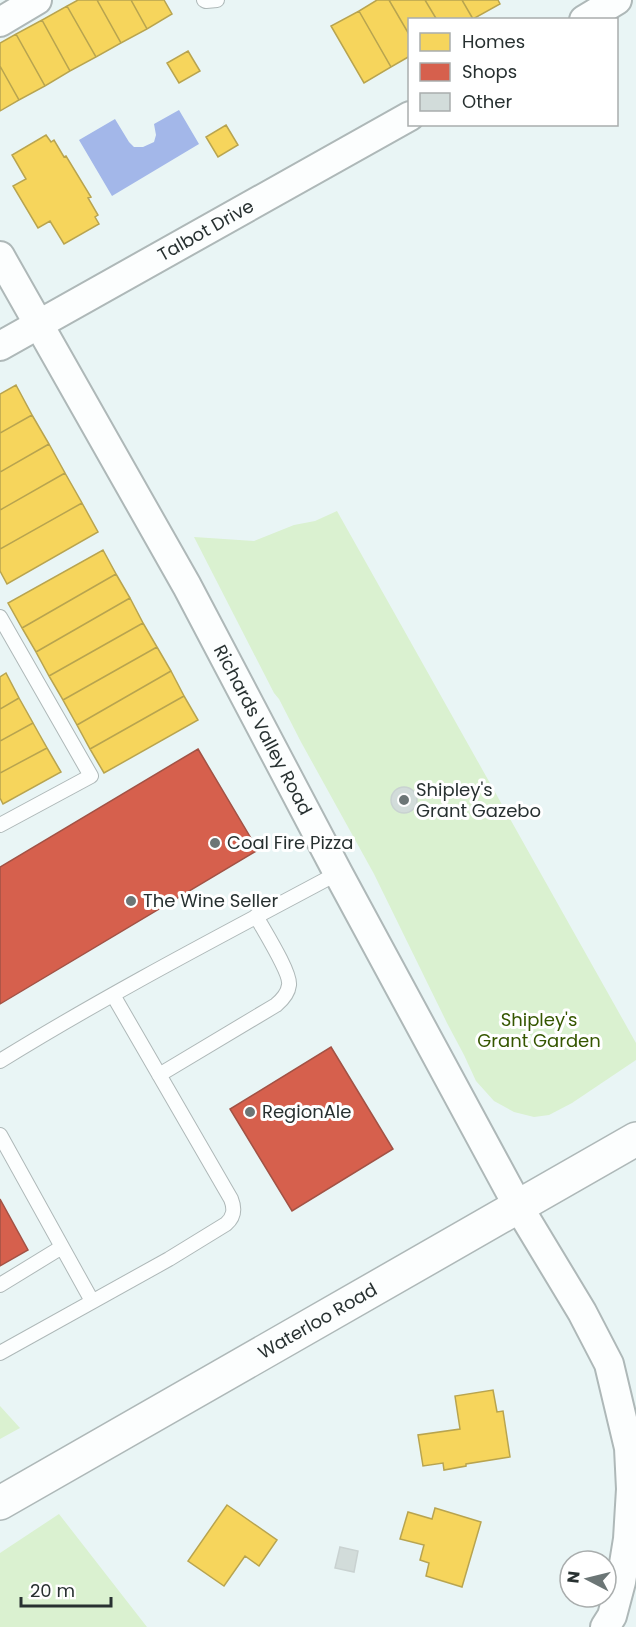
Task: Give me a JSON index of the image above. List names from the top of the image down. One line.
{"streets":{"main road":["Waterloo Road"],"street":["Talbot Drive","Richards Valley Road"]},"crossings":[["Talbot Drive","Richards Valley Road"],["Richards Valley Road","Waterloo Road"]],"parks":["Shipley's Grant Garden"],"places":["Shipley's Grant Gazebo","Coal Fire Pizza","The Wine Seller","RegionAle"],"legend":["Homes","Shops","Other"],"scale_bar":"20 m","north":"left"}
